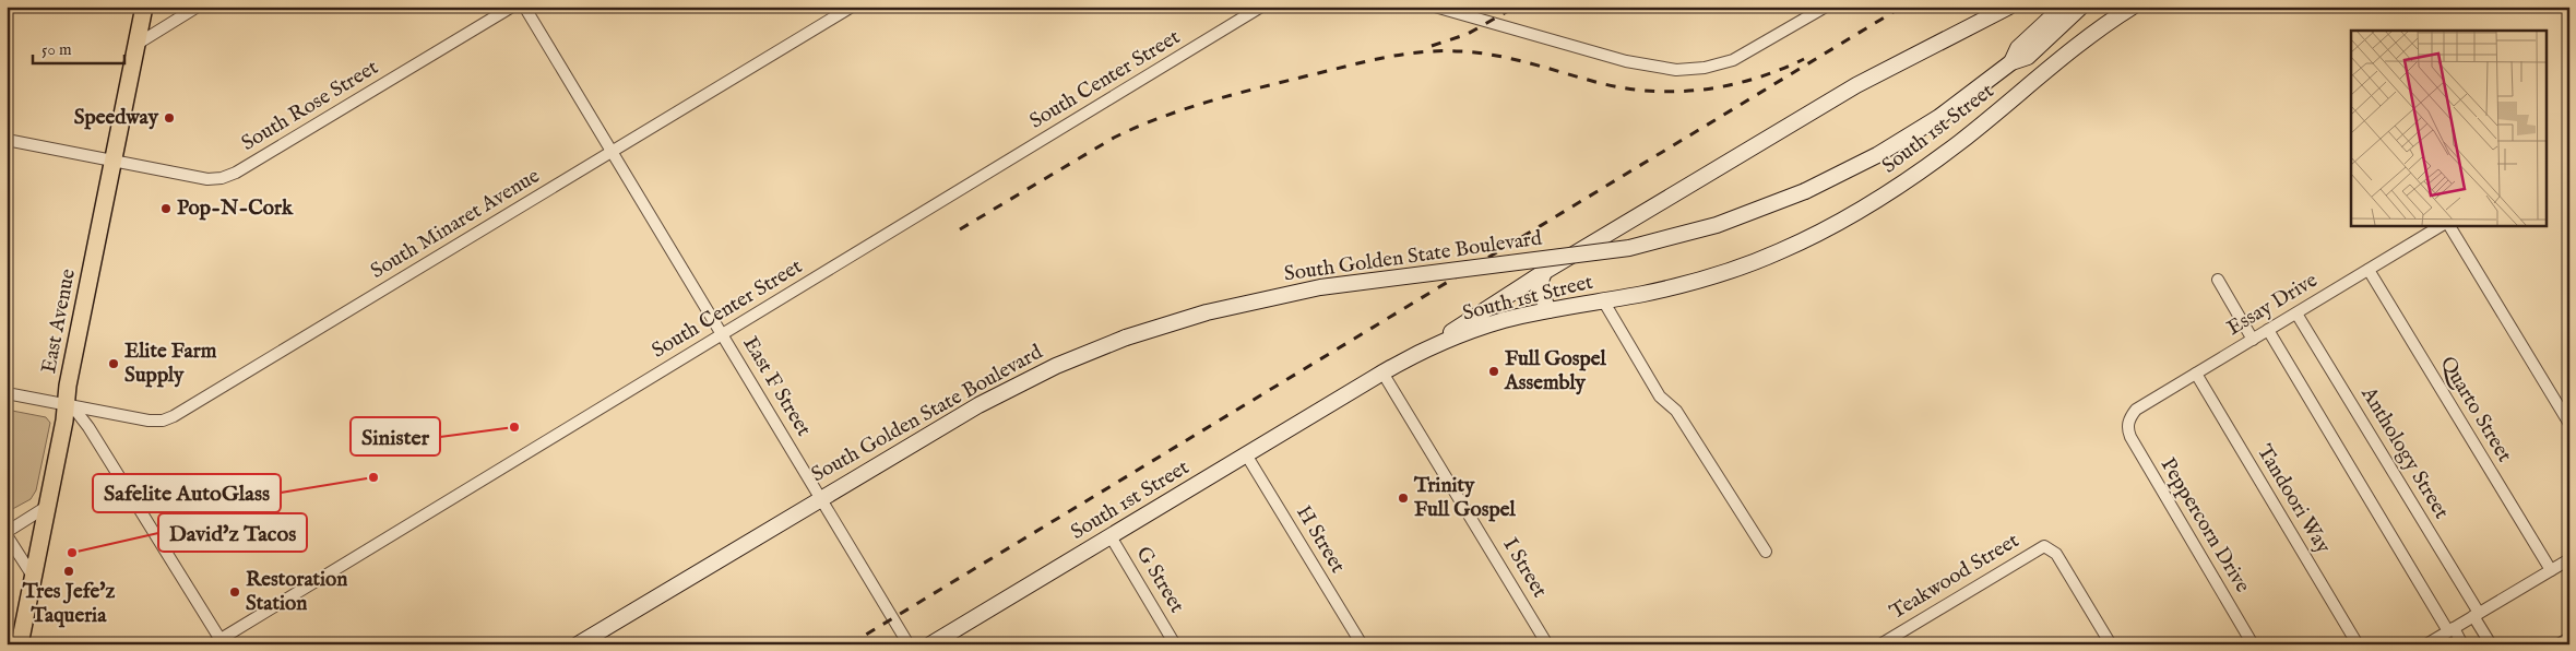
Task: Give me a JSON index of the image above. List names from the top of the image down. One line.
{"streets":{"main road":["South 1st Street","South Golden State Boulevard","East Avenue"],"street":["South Center Street","South Rose Street","South Minaret Avenue","Essay Drive","East F Street","Quarto Street","Anthology Street","Tandoori Way","Peppercorn Drive","H Street","I Street","Teakwood Street","G Street"]},"crossings":[["South Center Street","East F Street"],["South Rose Street","East Avenue"],["South 1st Street","H Street"],["South 1st Street","I Street"],["South 1st Street","G Street"],["South Minaret Avenue","East Avenue"],["South Minaret Avenue","East F Street"],["South Golden State Boulevard","East F Street"],["Essay Drive","Quarto Street"],["Essay Drive","Anthology Street"],["Essay Drive","Tandoori Way"],["Essay Drive","Peppercorn Drive"]],"places":["Speedway","Pop-N-Cork","Elite Farm Supply","Full Gospel Assembly","Sinister","Safelite AutoGlass","Trinity Full Gospel","David'z Tacos","Tres Jefe'z Taqueria","Restoration Station"],"scale_bar":"50 m"}
